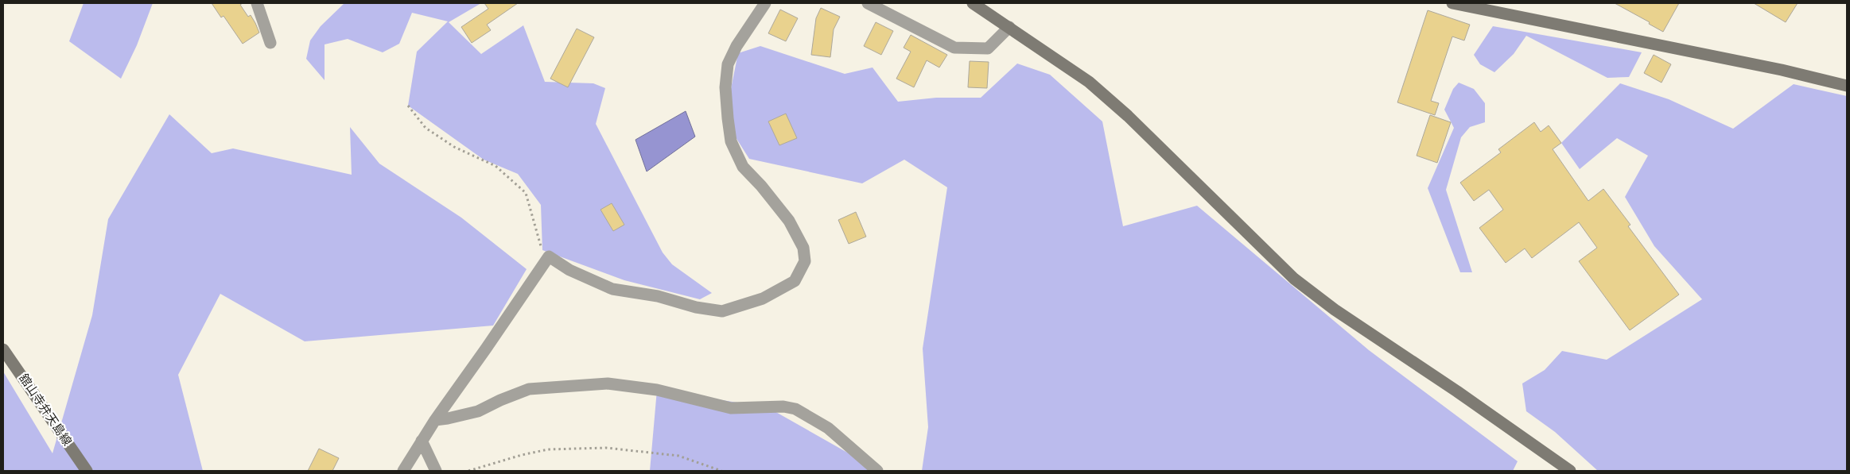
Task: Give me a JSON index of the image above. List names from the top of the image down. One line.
{"streets":{"street":["舘山寺弁天島線"]}}
